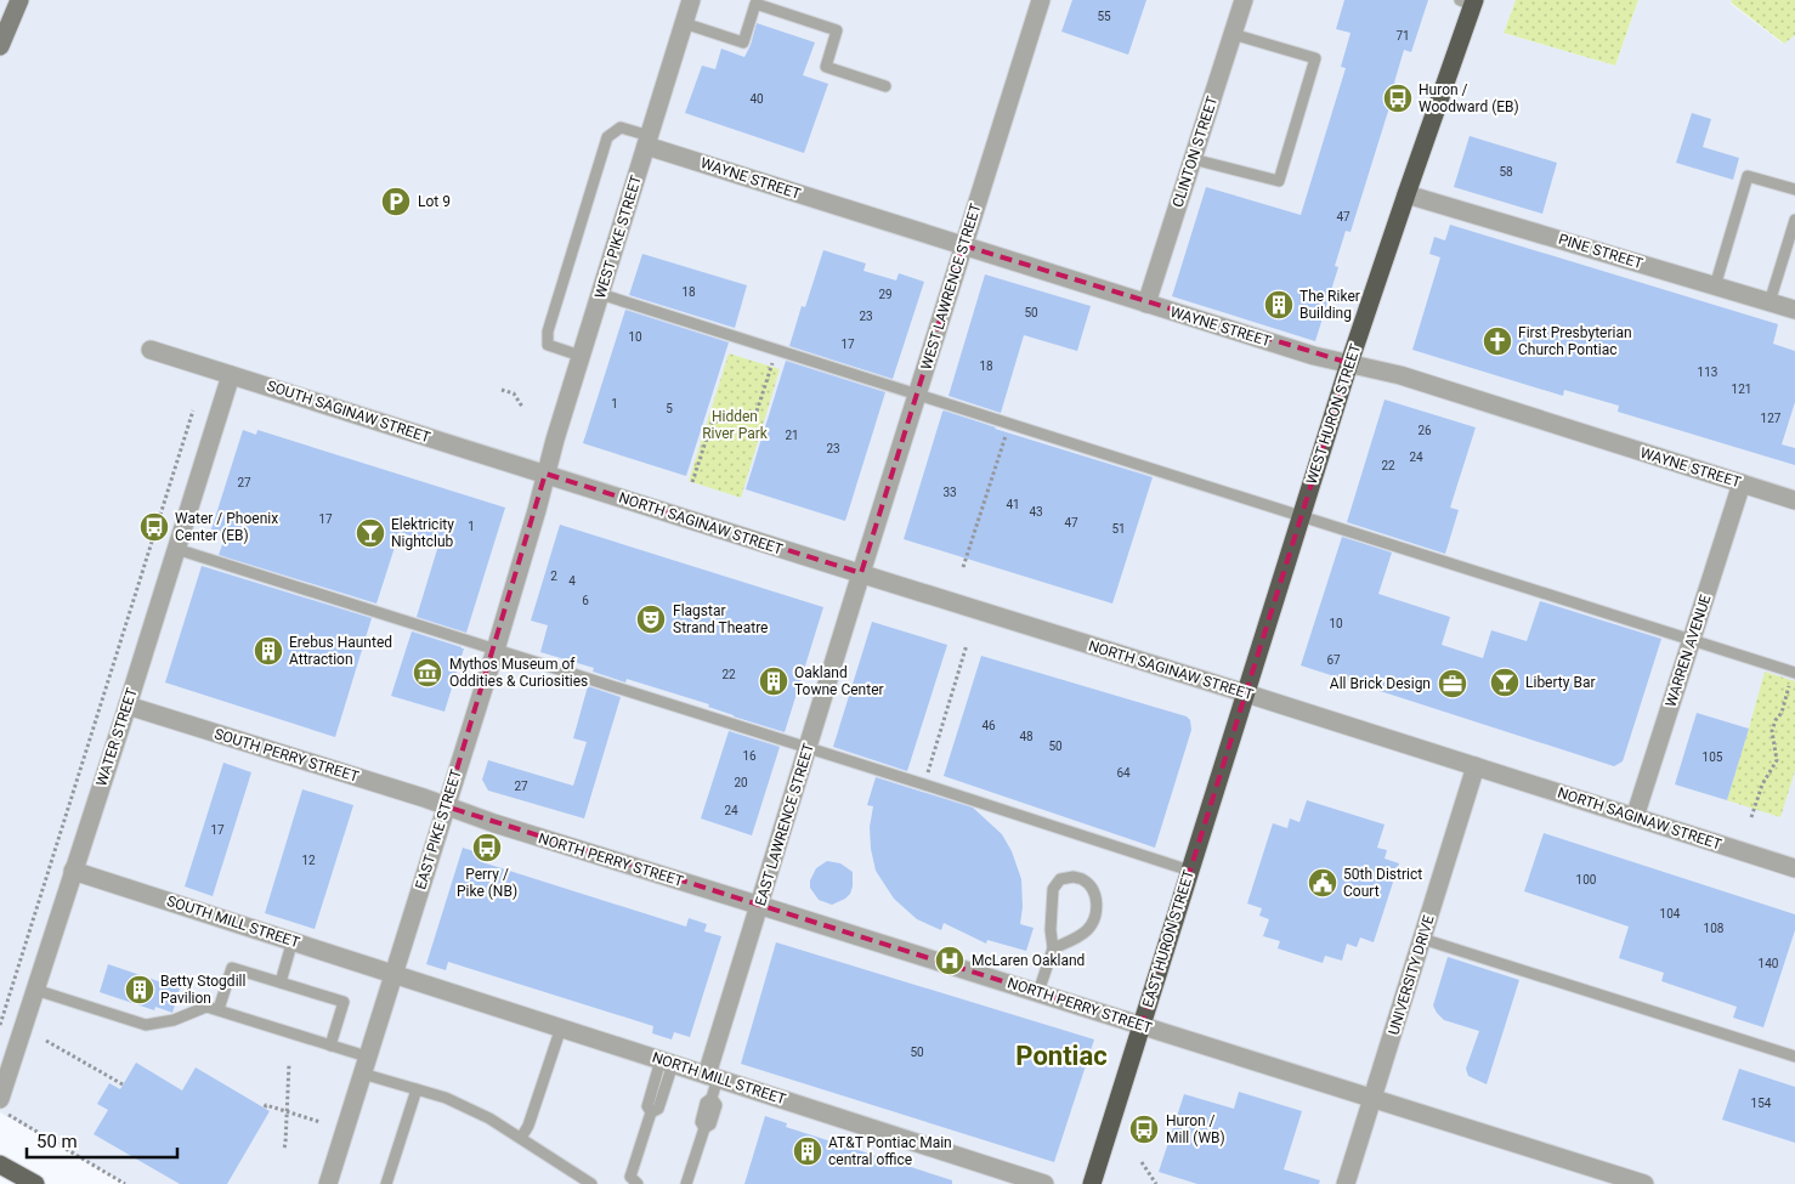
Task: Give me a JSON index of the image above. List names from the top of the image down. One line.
{"streets":{"highway":["WEST HURON STREET","EAST HURON STREET"],"street":["CLINTON STREET","WAYNE STREET","WEST PIKE STREET","PINE STREET","WEST LAWRENCE STREET","SOUTH SAGINAW STREET","NORTH SAGINAW STREET","WARREN AVENUE","WATER STREET","SOUTH PERRY STREET","EAST LAWRENCE STREET","EAST PIKE STREET","NORTH PERRY STREET","SOUTH MILL STREET","UNIVERSITY DRIVE","NORTH MILL STREET"]},"crossings":[["CLINTON STREET","WAYNE STREET"],["WAYNE STREET","WEST PIKE STREET"],["WAYNE STREET","WEST LAWRENCE STREET"],["WAYNE STREET","WEST HURON STREET"],["WAYNE STREET","WARREN AVENUE"],["WEST PIKE STREET","SOUTH SAGINAW STREET"],["WEST PIKE STREET","NORTH SAGINAW STREET"],["WEST PIKE STREET","EAST PIKE STREET"],["PINE STREET","WEST HURON STREET"],["WEST LAWRENCE STREET","NORTH SAGINAW STREET"],["WEST LAWRENCE STREET","EAST LAWRENCE STREET"],["SOUTH SAGINAW STREET","NORTH SAGINAW STREET"],["SOUTH SAGINAW STREET","WATER STREET"],["SOUTH SAGINAW STREET","EAST PIKE STREET"],["WEST HURON STREET","NORTH SAGINAW STREET"],["WEST HURON STREET","EAST HURON STREET"],["NORTH SAGINAW STREET","WARREN AVENUE"],["NORTH SAGINAW STREET","EAST LAWRENCE STREET"],["NORTH SAGINAW STREET","EAST PIKE STREET"],["NORTH SAGINAW STREET","EAST HURON STREET"],["NORTH SAGINAW STREET","UNIVERSITY DRIVE"],["WATER STREET","SOUTH PERRY STREET"],["WATER STREET","SOUTH MILL STREET"],["SOUTH PERRY STREET","EAST PIKE STREET"],["SOUTH PERRY STREET","NORTH PERRY STREET"],["EAST LAWRENCE STREET","NORTH PERRY STREET"],["EAST LAWRENCE STREET","NORTH MILL STREET"],["EAST PIKE STREET","NORTH PERRY STREET"],["EAST PIKE STREET","SOUTH MILL STREET"],["EAST PIKE STREET","NORTH MILL STREET"],["NORTH PERRY STREET","EAST HURON STREET"],["NORTH PERRY STREET","UNIVERSITY DRIVE"],["SOUTH MILL STREET","NORTH MILL STREET"]],"districts":["Pontiac"],"parks":["Hidden River Park"],"places":{"bus stop":["Huron / Woodward (EB)","Water / Phoenix Center (EB)","Perry / Pike (NB)","Huron / Mill (WB)"],"parking":["Lot 9"],"building":["The Riker Building","Erebus Haunted Attraction","Oakland Towne Center","Betty Stogdill Pavilion","AT&T Pontiac Main central office"],"church":["First Presbyterian Church Pontiac"],"bar":["Elektricity Nightclub","Liberty Bar"],"theatre":["Flagstar Strand Theatre"],"museum":["Mythos Museum of Oddities & Curiosities"],"office":["All Brick Design"],"public building":["50th District Court"],"hospital":["McLaren Oakland"]},"house_numbers":["55","71","40","58","47","18","29","50","23","10","17","18","113","121","1","5","127","26","21","23","24","22","27","33","41","43","17","47","1","51","2","4","6","10","67","22","46","48","50","16","105","64","20","27","24","17","12","100","104","108","140","50","154"],"scale_bar":"50 m"}
